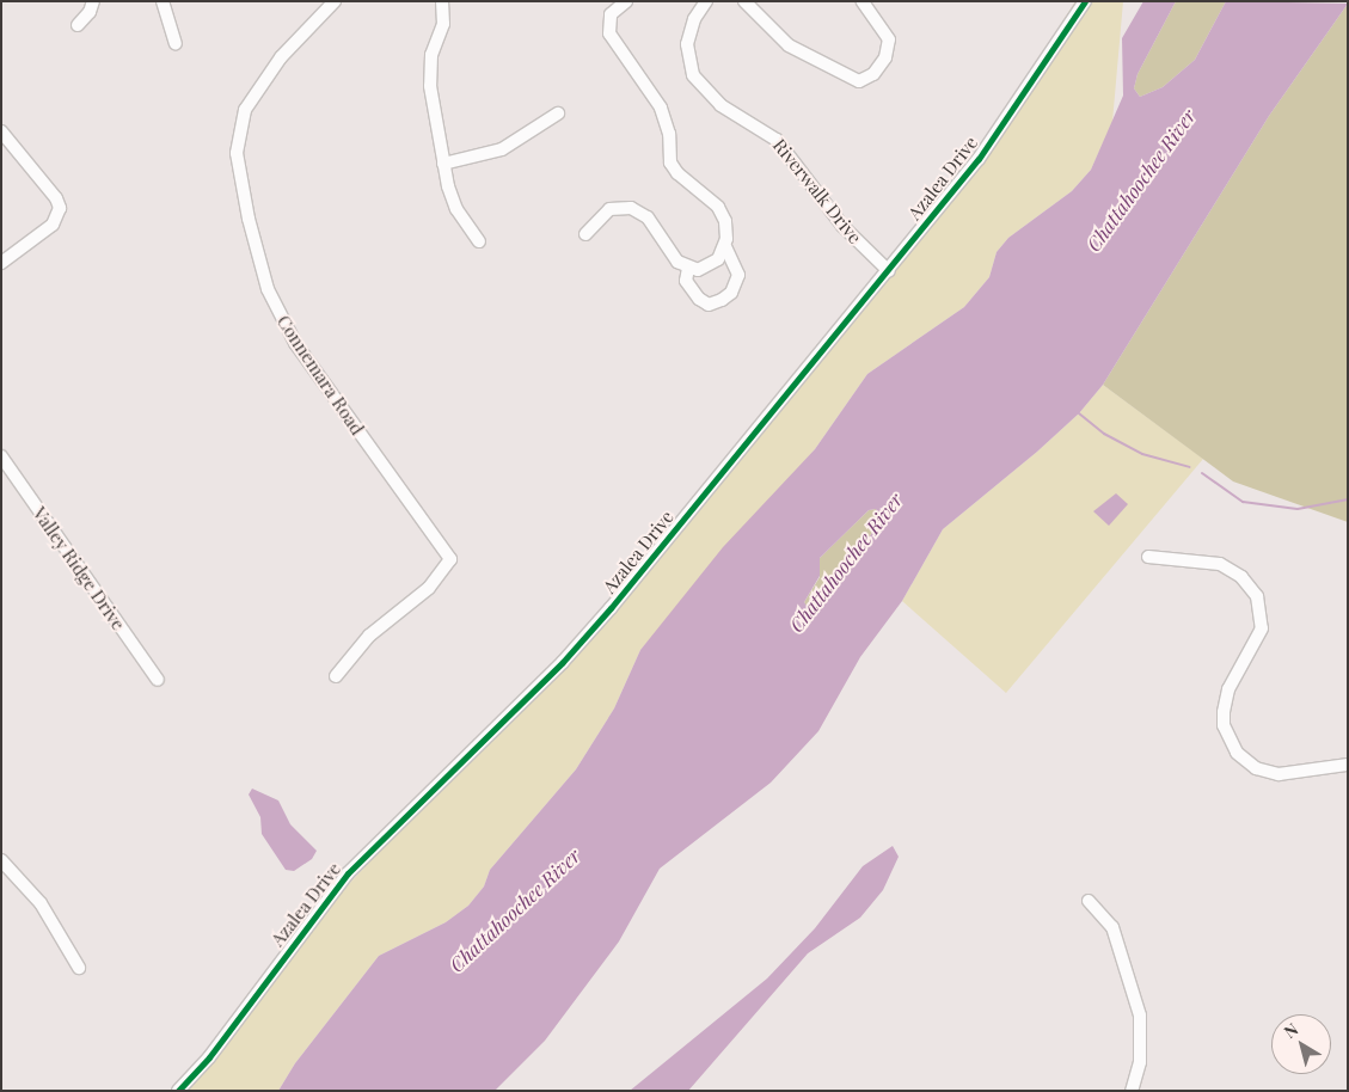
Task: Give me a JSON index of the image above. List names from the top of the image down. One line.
{"streets":{"street":["Azalea Drive","Riverwalk Drive","Connemara Road","Valley Ridge Drive"]},"crossings":[["Azalea Drive","Riverwalk Drive"]],"water":["Chattahoochee River"],"north":"top left"}
